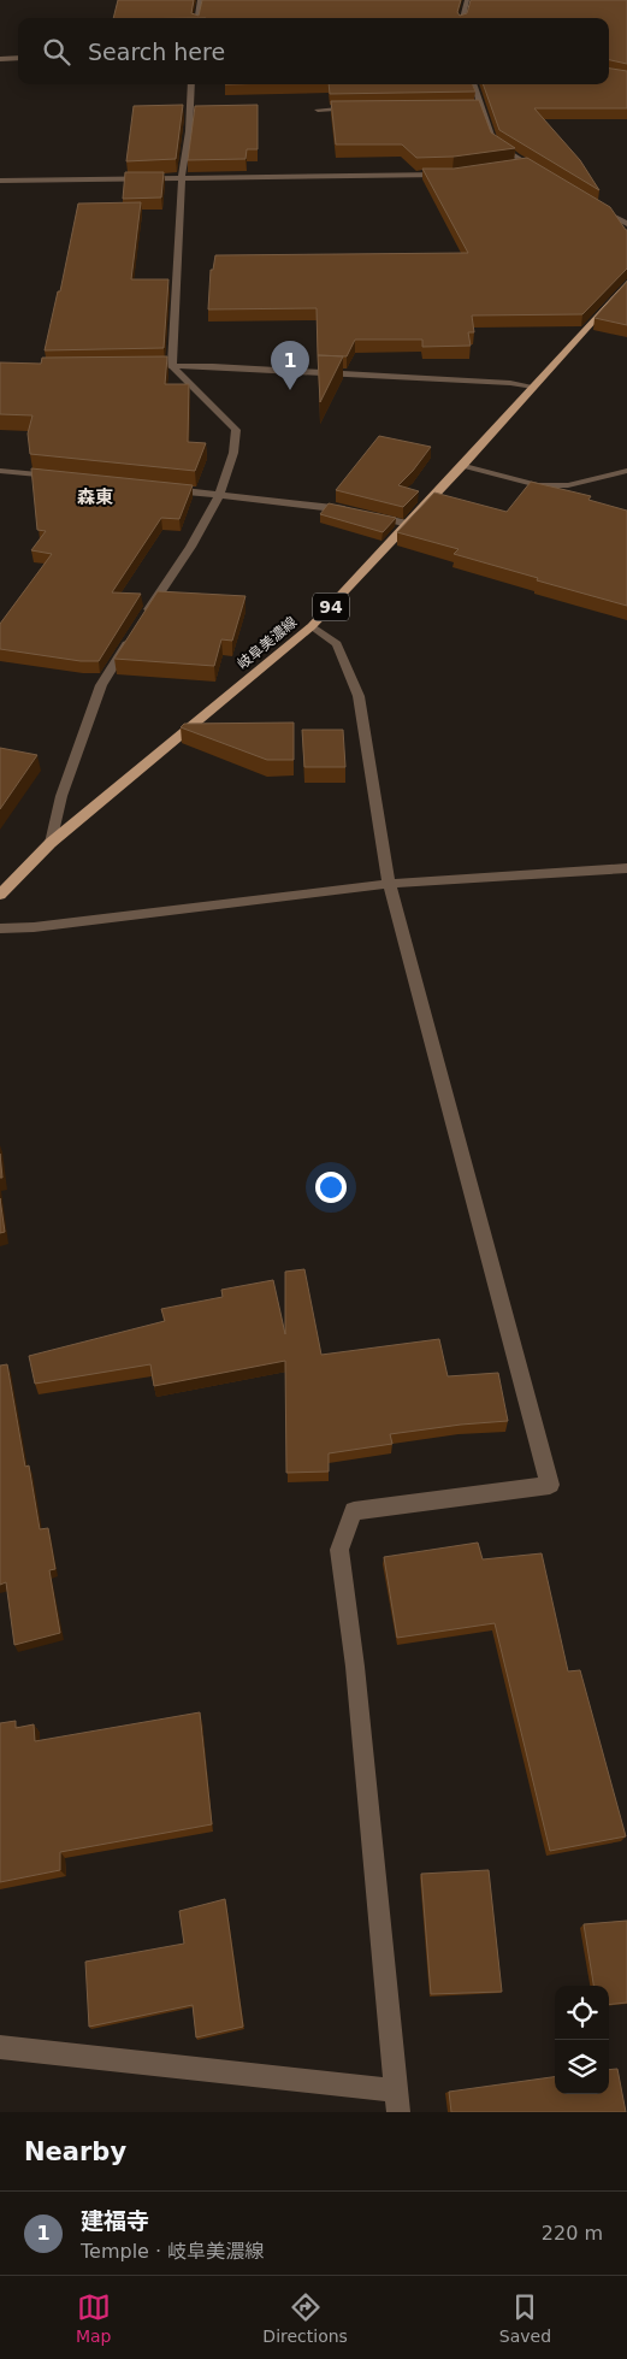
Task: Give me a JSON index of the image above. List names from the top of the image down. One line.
{"streets":{"main road":["94","岐阜美濃線"]},"districts":["森東"],"page":{"search":"Search here","pins":"1","heading":"Nearby","list":[{"mark":"1","name":"建福寺","note":"Temple · 岐阜美濃線","value":"220 m"}],"nav":["Map","Directions","Saved"]}}
